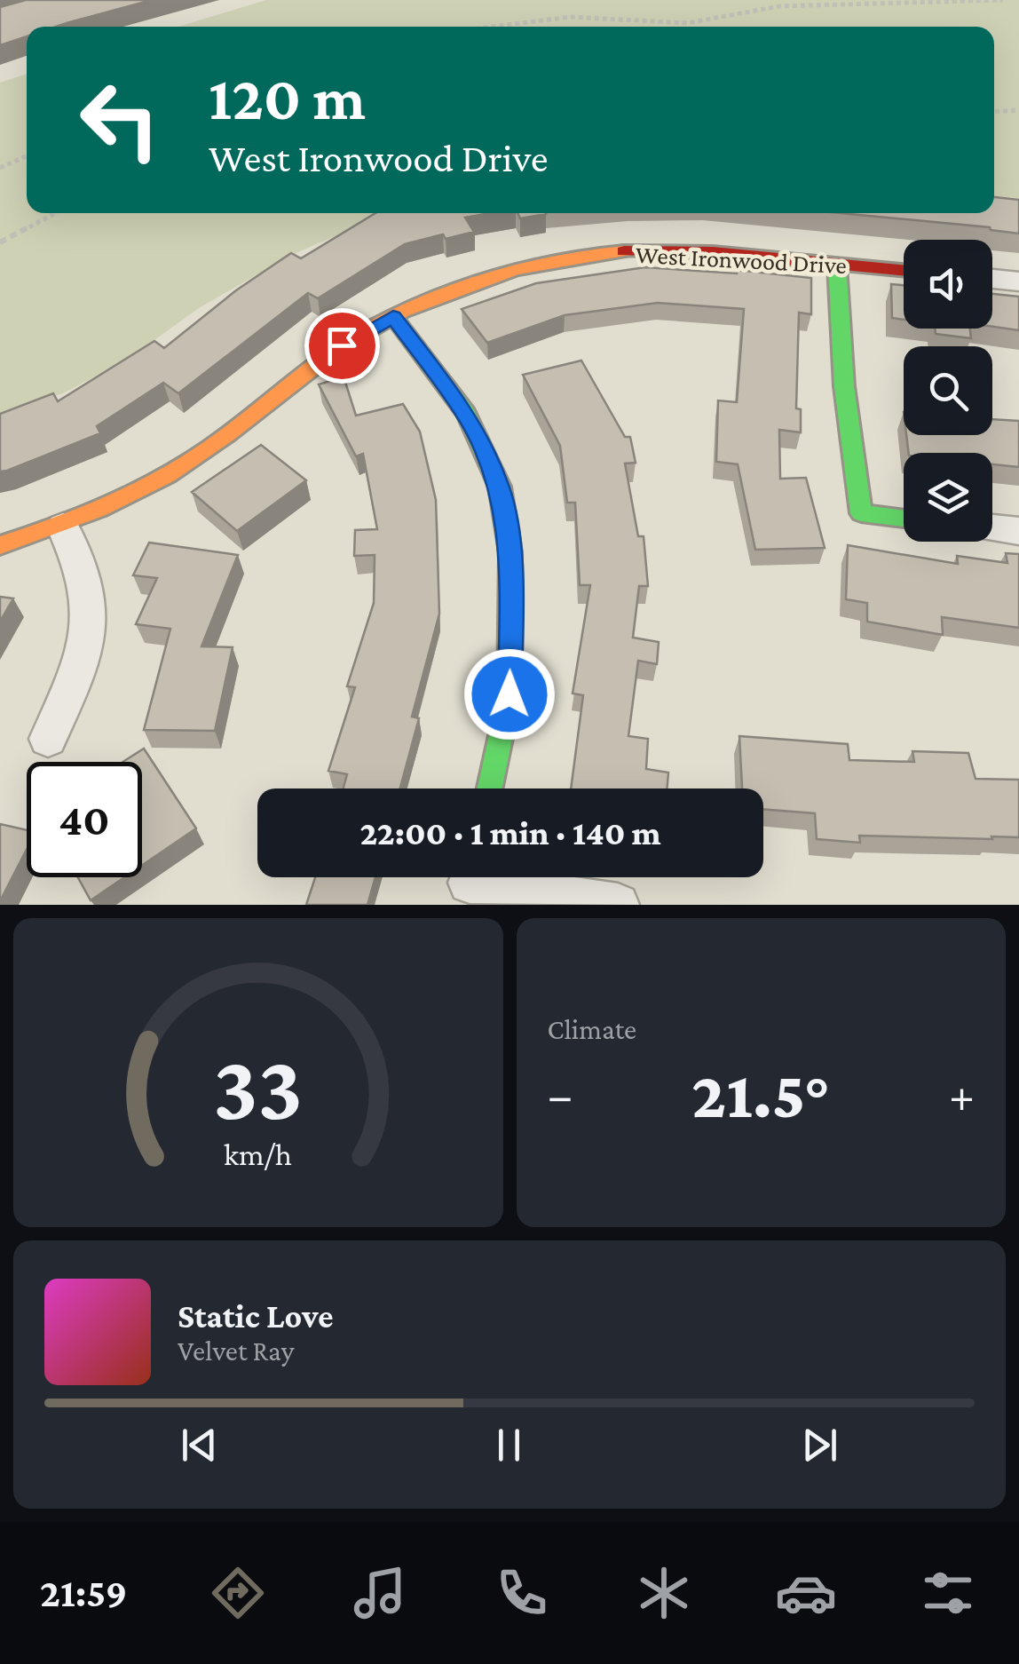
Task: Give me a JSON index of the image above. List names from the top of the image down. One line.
{"streets":{"street":["West Ironwood Drive"]},"page":{"turn":["120 m","West Ironwood Drive"],"limit":"40","trip":"22:00 · 1 min · 140 m","tile":"Climate","heat":["−","21.5°","+"],"song":["Static Love","Velvet Ray"],"tabs":"21:59","gauge":["33","km/h"]}}
